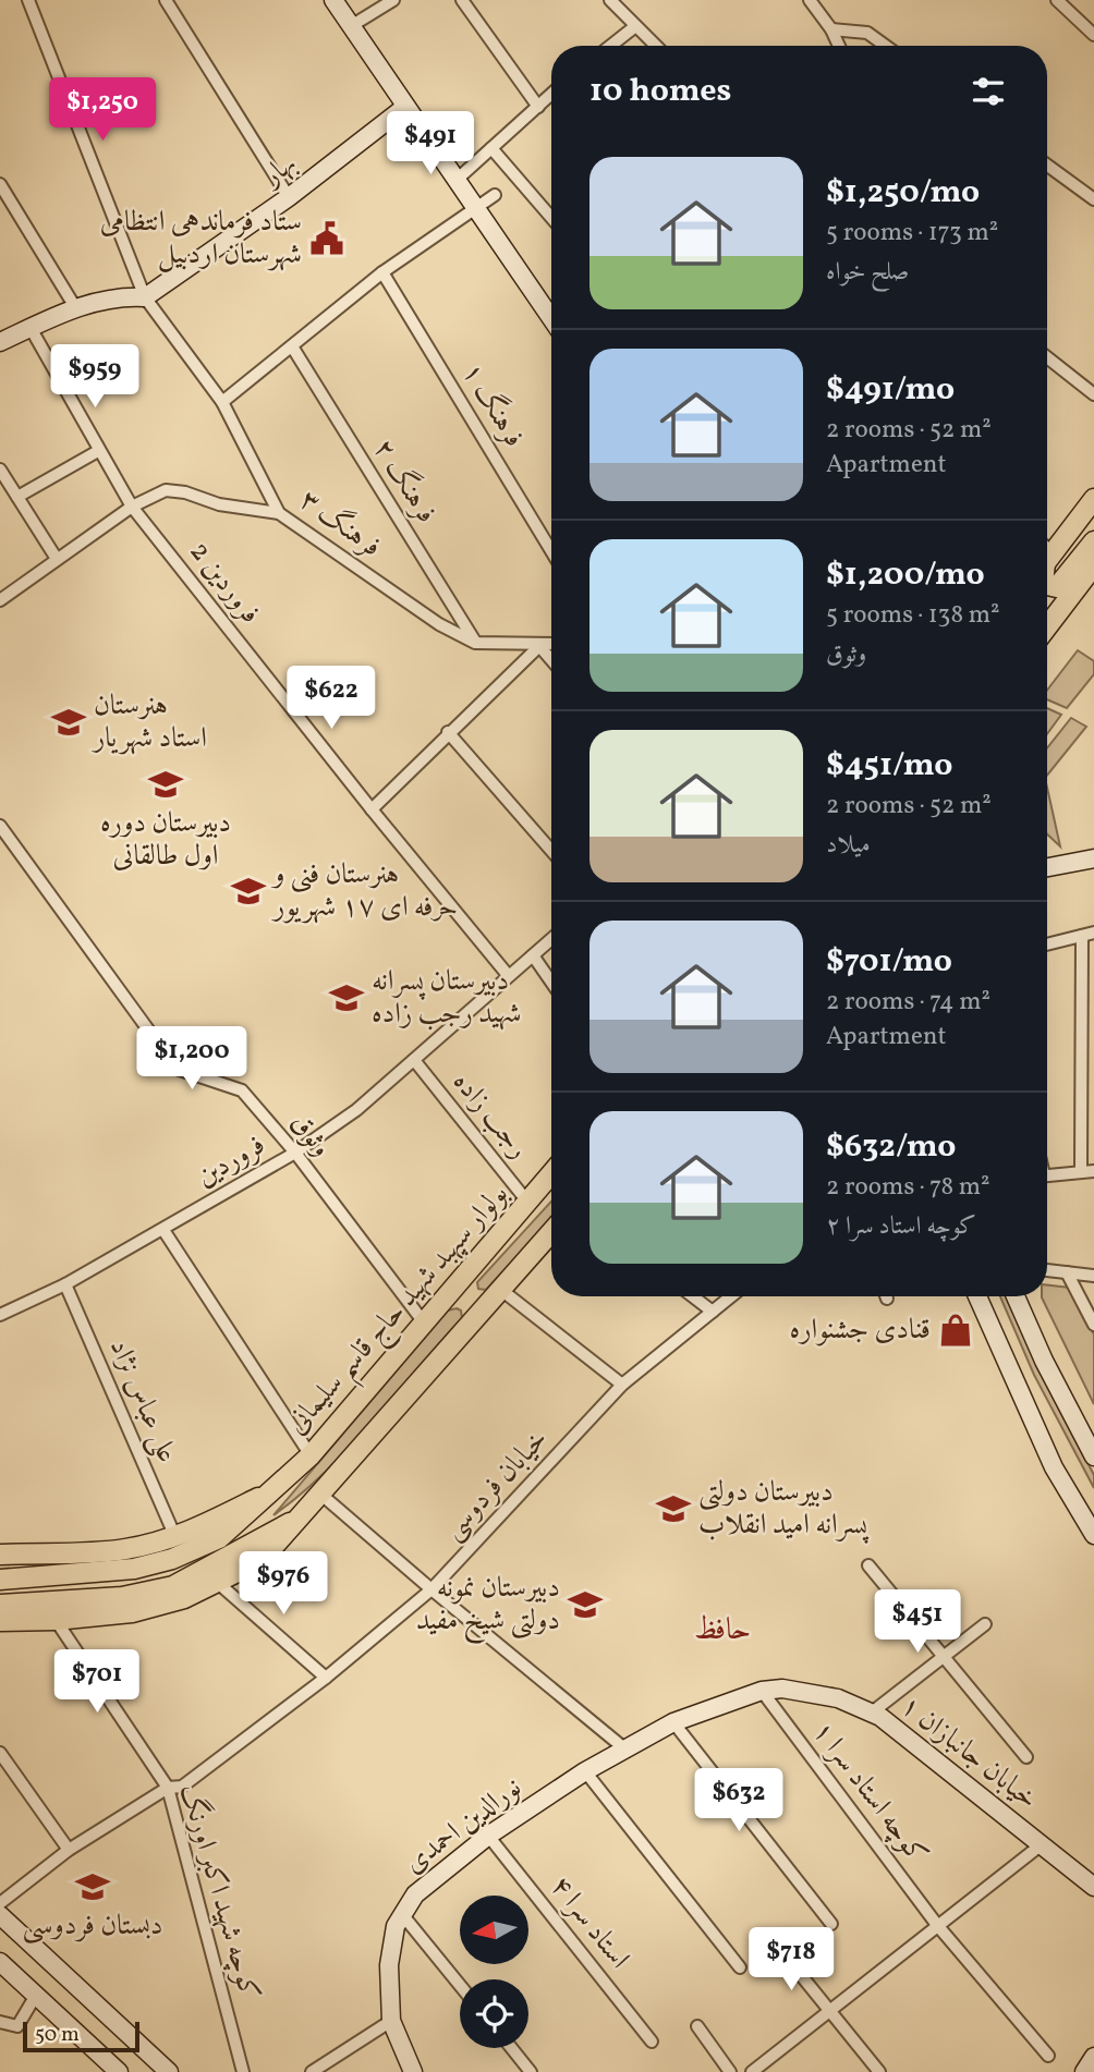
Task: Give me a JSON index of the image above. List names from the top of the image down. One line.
{"streets":{"main road":["بولوار سپهبد شهید حاج قاسم سلیمانی"],"street":["بهار","فرهنگ ۱","فرهنگ ۲","فرهنگ ۳","فروردین 2","رجب زاده","وثوق","فروردین","علی عباس نژاد","خیابان فردوسی","خیابان جانبازان ۱","کوچه استاد سرا ۱","نورالدین احمدی","کوچه شهید اکبر اورنگ","استاد سرا ۴"]},"crossings":[["بهار","فرهنگ ۳"],["فرهنگ ۲","فرهنگ ۳"],["فروردین 2","فروردین"],["رجب زاده","فروردین"],["رجب زاده","بولوار سپهبد شهید حاج قاسم سلیمانی"],["وثوق","فروردین"],["وثوق","بولوار سپهبد شهید حاج قاسم سلیمانی"],["فروردین","علی عباس نژاد"],["خیابان فردوسی","کوچه شهید اکبر اورنگ"],["خیابان جانبازان ۱","کوچه استاد سرا ۱"],["خیابان جانبازان ۱","نورالدین احمدی"],["نورالدین احمدی","استاد سرا ۴"]],"districts":["حافظ"],"places":{"public building":["ستاد فرماندهی انتظامی شهرستان اردبیل"],"school or university":["هنرستان استاد شهریار","دبیرستان دوره اول طالقانی","هنرستان فنی و حرفه ای ۱۷ شهریور","دبیرستان پسرانه شهید رجب زاده","دبیرستان دولتی پسرانه امید انقلاب","دبیرستان نمونه دولتی شیخ مفید","دبستان فردوسی"],"shop":["قنادی جشنواره"]},"scale_bar":"50 m","north":"left","page":{"heading":"10 homes","price":["$1,250","$491","$959","$622","$1,200","$976","$451","$701","$632","$718"],"list":[{"name":"$1,250/mo","note":"5 rooms · 173 m² · صلح خواه"},{"name":"$491/mo","note":"2 rooms · 52 m² · Apartment"},{"name":"$1,200/mo","note":"5 rooms · 138 m² · وثوق"},{"name":"$451/mo","note":"2 rooms · 52 m² · میلاد"},{"name":"$701/mo","note":"2 rooms · 74 m² · Apartment"},{"name":"$632/mo","note":"2 rooms · 78 m² · کوچه استاد سرا ۲"}],"scale":"50 m"}}
